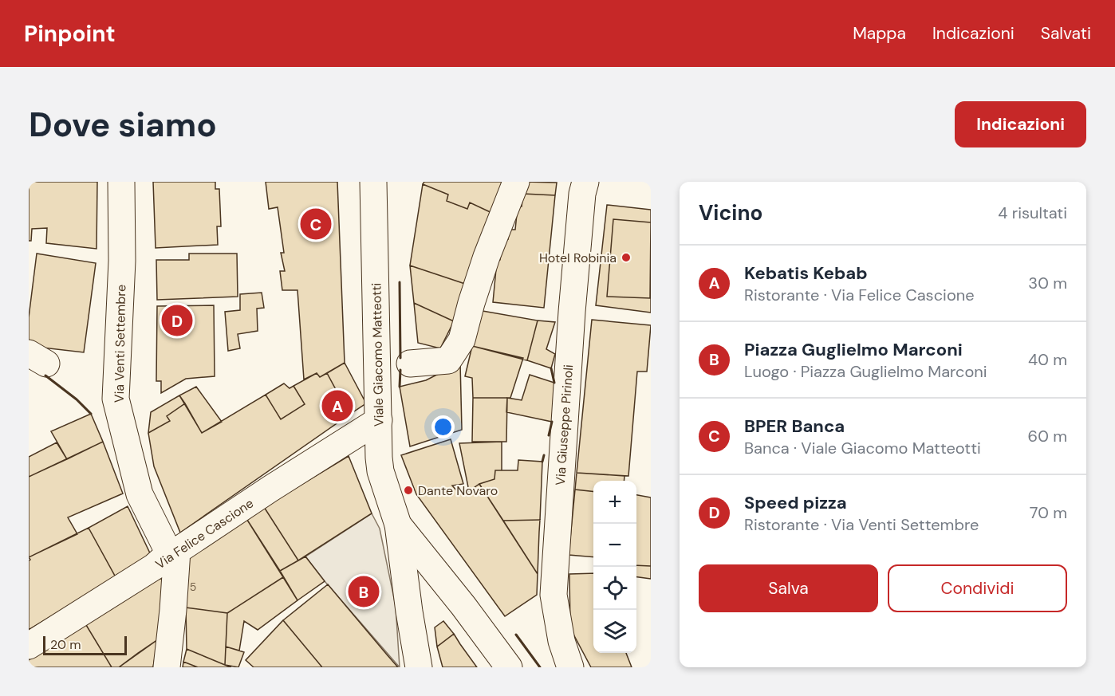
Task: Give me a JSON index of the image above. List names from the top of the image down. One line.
{"streets":{"street":["Via Venti Settembre","Viale Giacomo Matteotti","Via Giuseppe Pirinoli","Via Felice Cascione"]},"crossings":[["Via Venti Settembre","Via Felice Cascione"],["Viale Giacomo Matteotti","Via Felice Cascione"]],"places":["Hotel Robinia","Dante Novaro"],"house_numbers":["5"],"scale_bar":"20 m","page":{"header":"Pinpoint","nav":["Mappa","Indicazioni","Salvati"],"buttons":["Indicazioni",["Salva","Condividi"]],"title":"Dove siamo","heading":["Vicino","4 risultati"],"pins":["C","D","A","B"],"list":[{"mark":"A","name":"Kebatis Kebab","note":"Ristorante · Via Felice Cascione","value":"30 m"},{"mark":"B","name":"Piazza Guglielmo Marconi","note":"Luogo · Piazza Guglielmo Marconi","value":"40 m"},{"mark":"C","name":"BPER Banca","note":"Banca · Viale Giacomo Matteotti","value":"60 m"},{"mark":"D","name":"Speed pizza","note":"Ristorante · Via Venti Settembre","value":"70 m"}],"map_buttons":["+","−"],"scale":"20 m"}}
